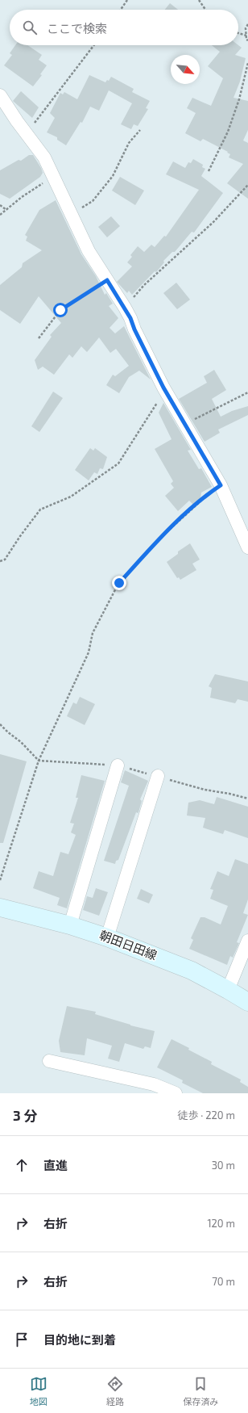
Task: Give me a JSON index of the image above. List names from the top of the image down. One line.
{"streets":{"main road":["朝田日田線"]},"north":"bottom right","page":{"search":"ここで検索","heading":["3 分","徒歩 · 220 m"],"list":[["直進","30 m"],["右折","120 m"],["右折","70 m"],"目的地に到着"],"nav":["地図","経路","保存済み"]}}
